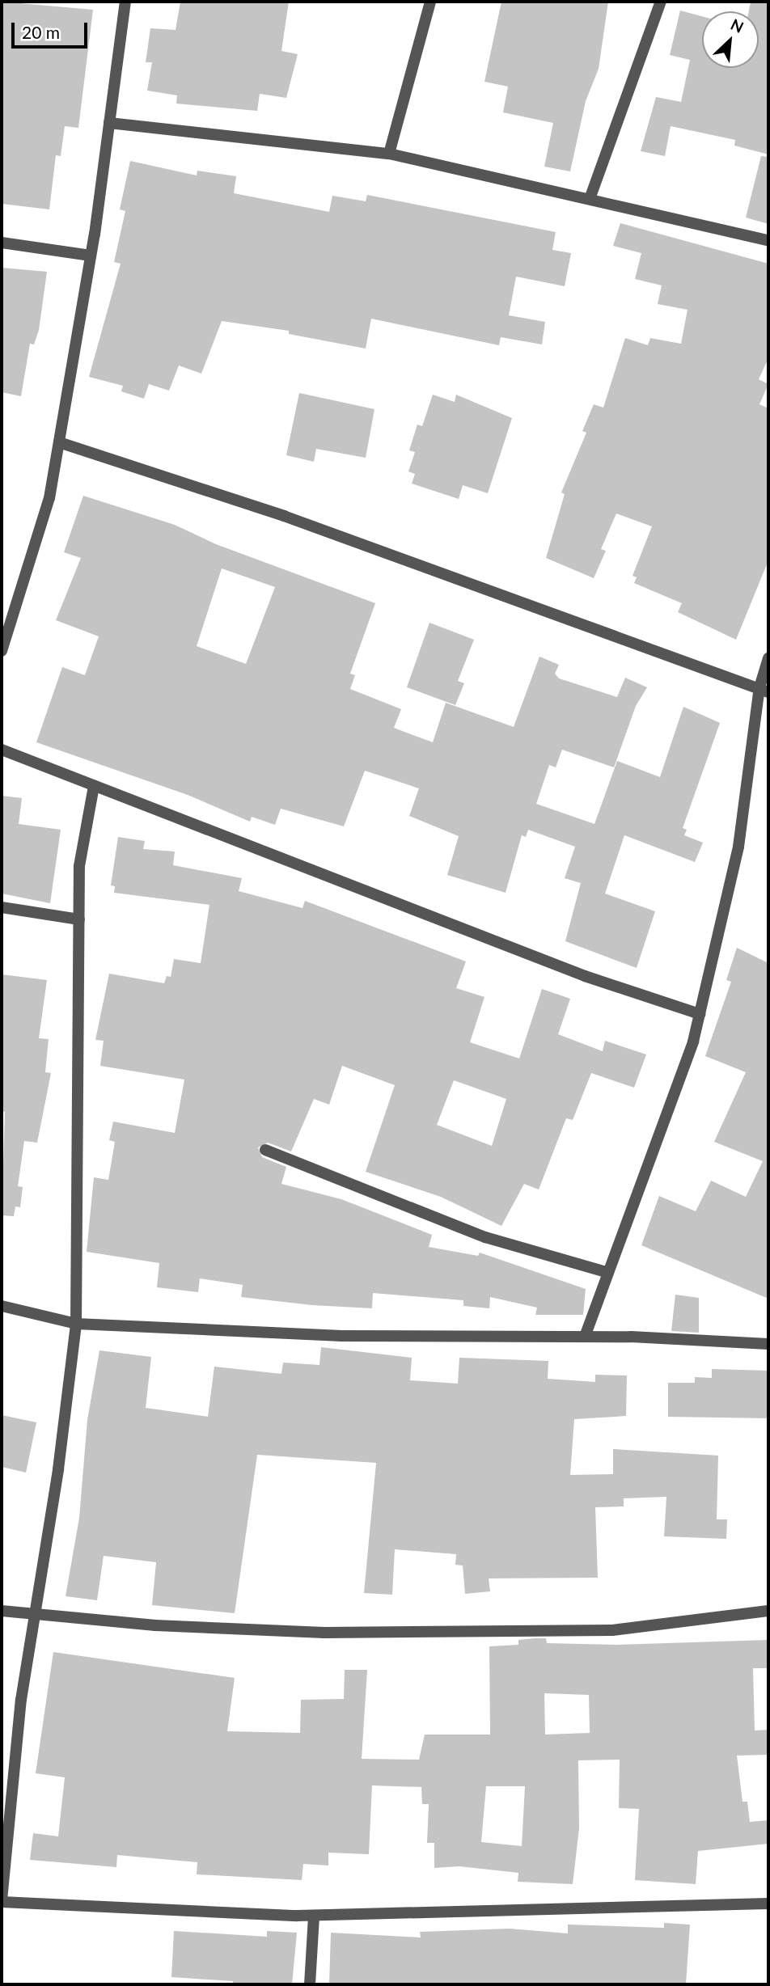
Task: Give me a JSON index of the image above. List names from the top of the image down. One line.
{"scale_bar":"20 m","north":"top right"}
